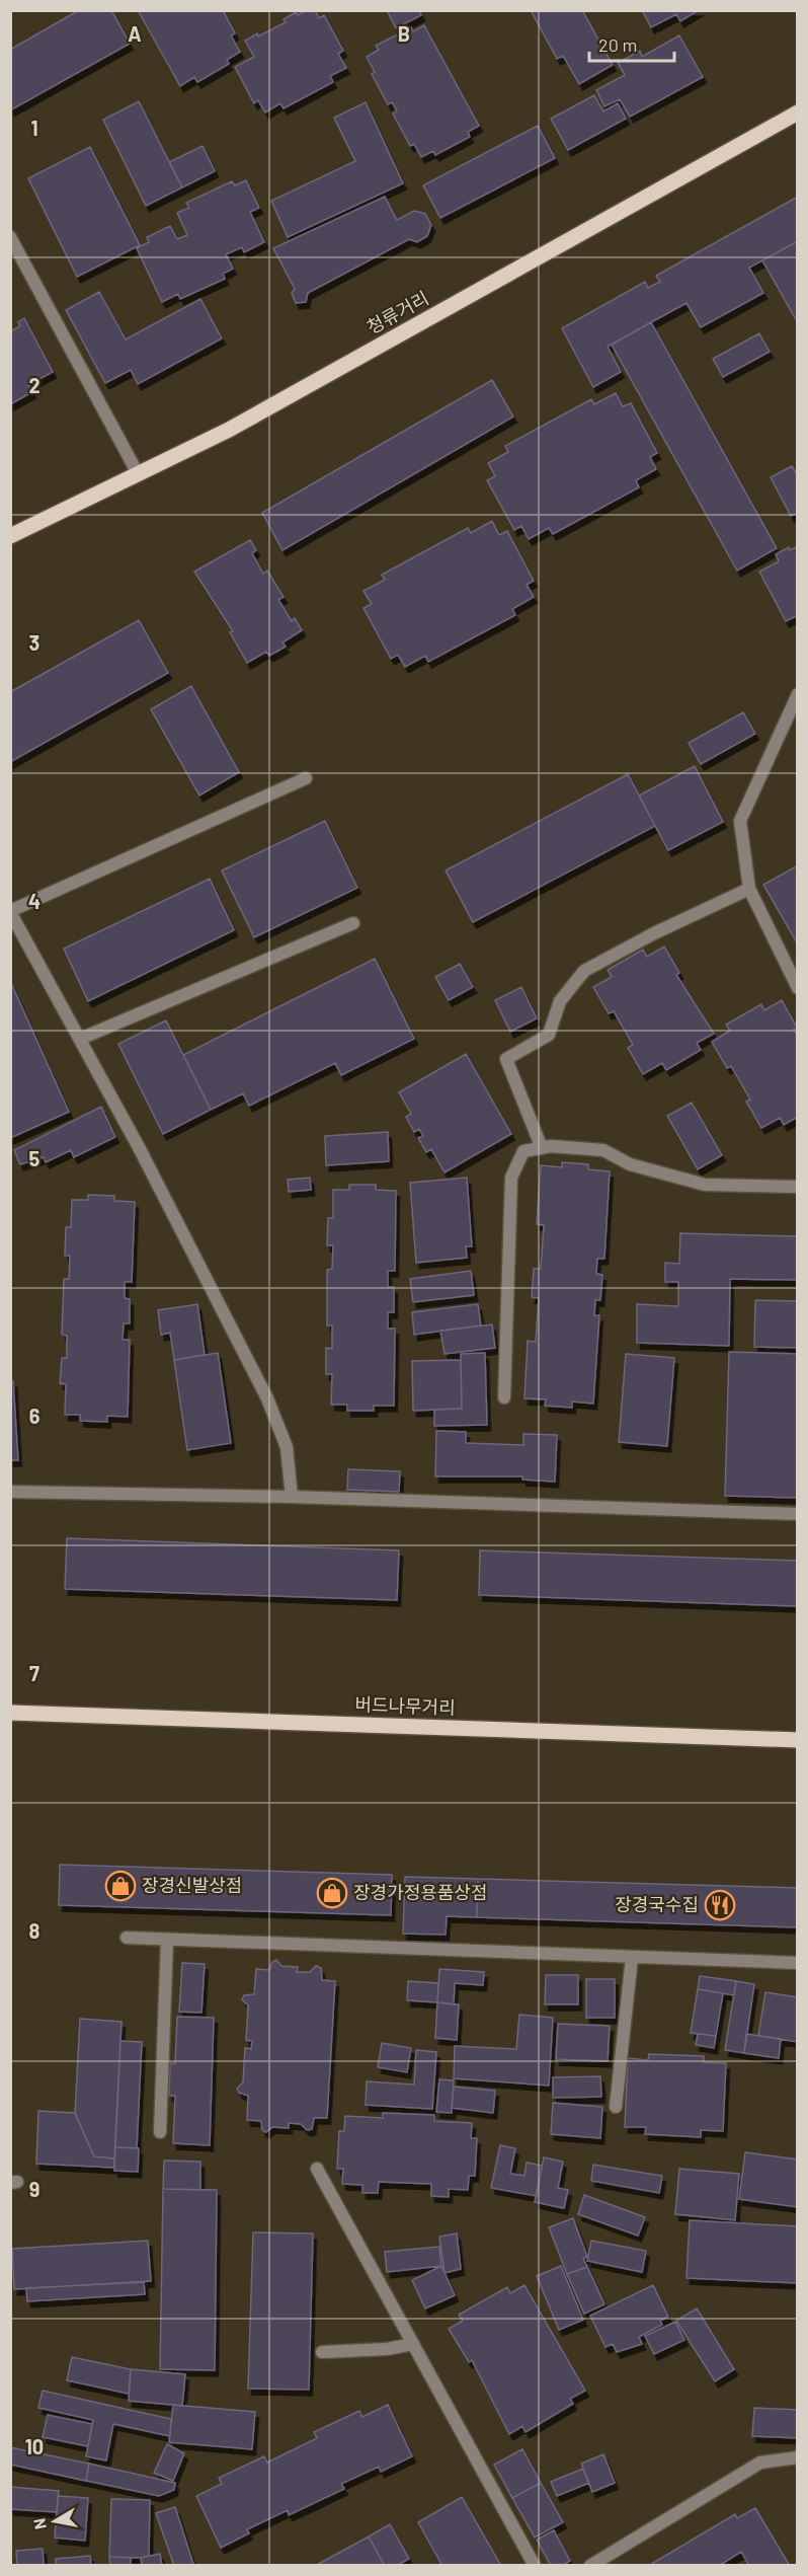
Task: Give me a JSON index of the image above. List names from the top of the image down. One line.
{"streets":{"main road":["청류거리","버드나무거리"]},"places":{"shop":["장경신발상점","장경가정용품상점"],"restaurant":["장경국수집"]},"scale_bar":"20 m","north":"left","grid":{"columns":["A","B"],"rows":["1","2","3","4","5","6","7","8","9","10"]}}
